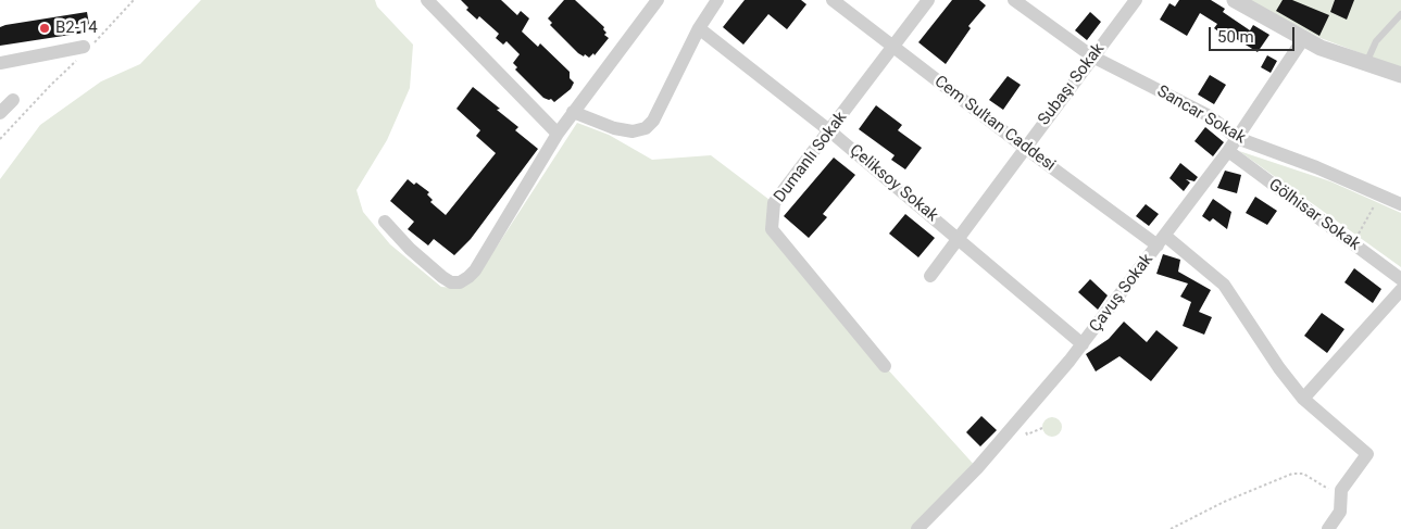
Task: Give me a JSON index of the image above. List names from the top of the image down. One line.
{"streets":{"street":["Subaşı Sokak","Sancar Sokak","Cem Sultan Caddesi","Dumanlı Sokak","Çeliksoy Sokak","Gölhisar Sokak","Çavuş Sokak"]},"crossings":[["Subaşı Sokak","Sancar Sokak"],["Subaşı Sokak","Cem Sultan Caddesi"],["Subaşı Sokak","Çeliksoy Sokak"],["Sancar Sokak","Çavuş Sokak"],["Cem Sultan Caddesi","Dumanlı Sokak"],["Cem Sultan Caddesi","Çavuş Sokak"],["Dumanlı Sokak","Çeliksoy Sokak"],["Çeliksoy Sokak","Çavuş Sokak"],["Gölhisar Sokak","Çavuş Sokak"]],"places":["B2-14"],"scale_bar":"50 m"}
